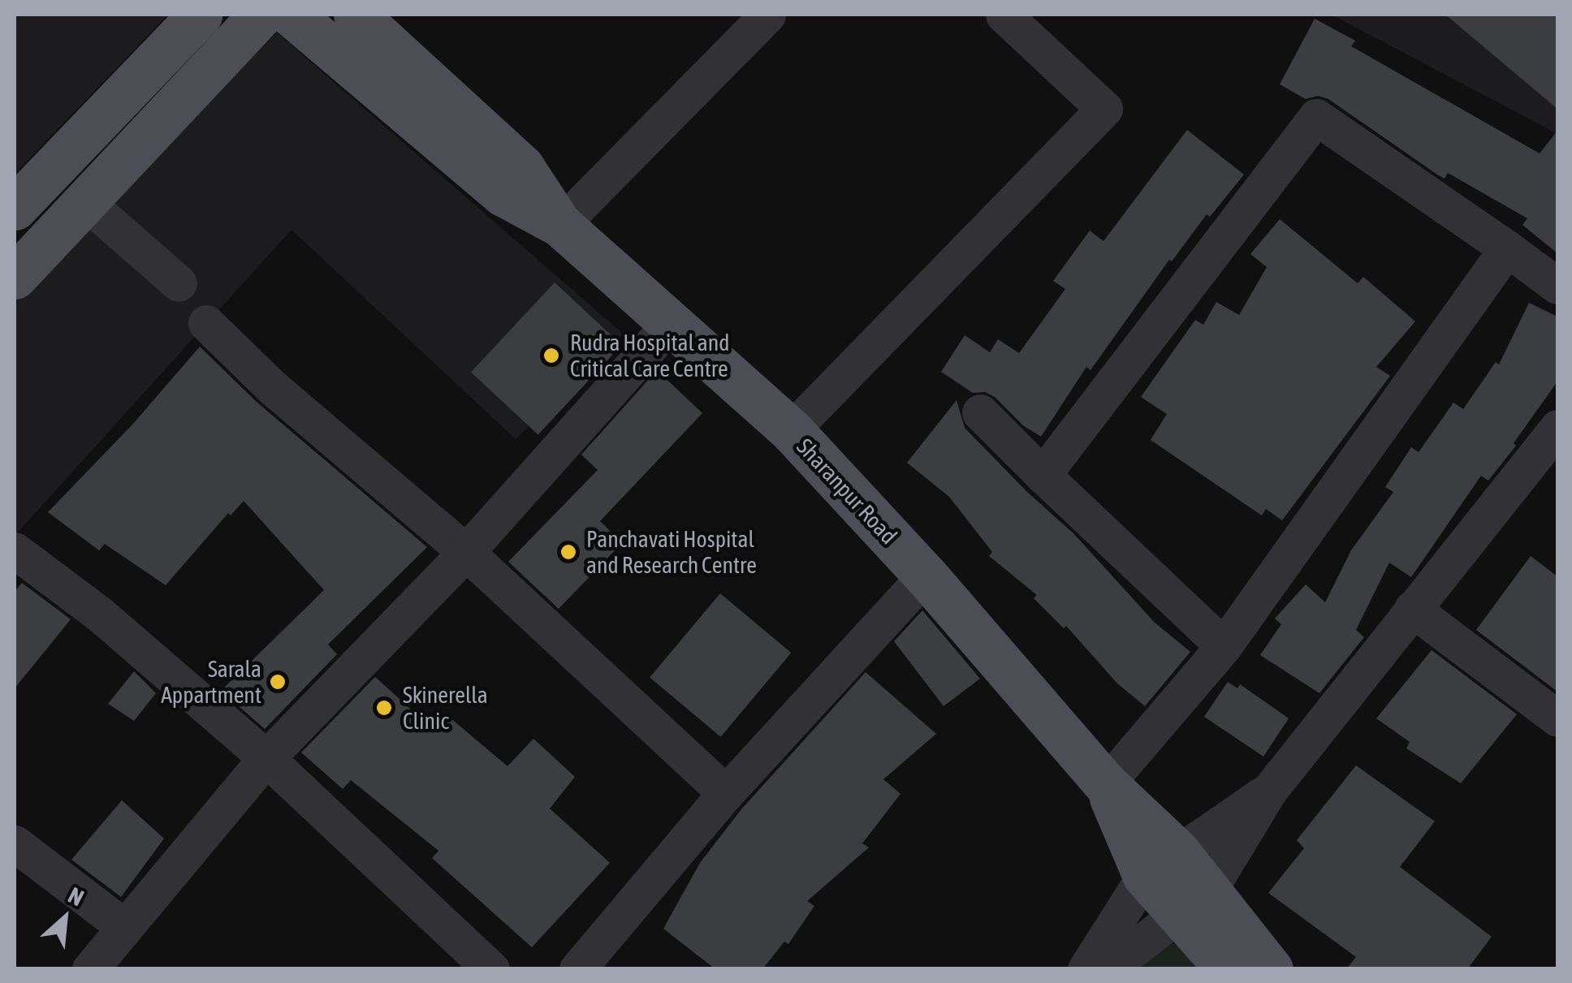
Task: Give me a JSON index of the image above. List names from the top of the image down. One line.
{"streets":{"main road":["Sharanpur Road"]},"places":["Rudra Hospital and Critical Care Centre","Panchavati Hospital and Research Centre","Sarala Appartment","Skinerella Clinic"],"north":"top right"}
